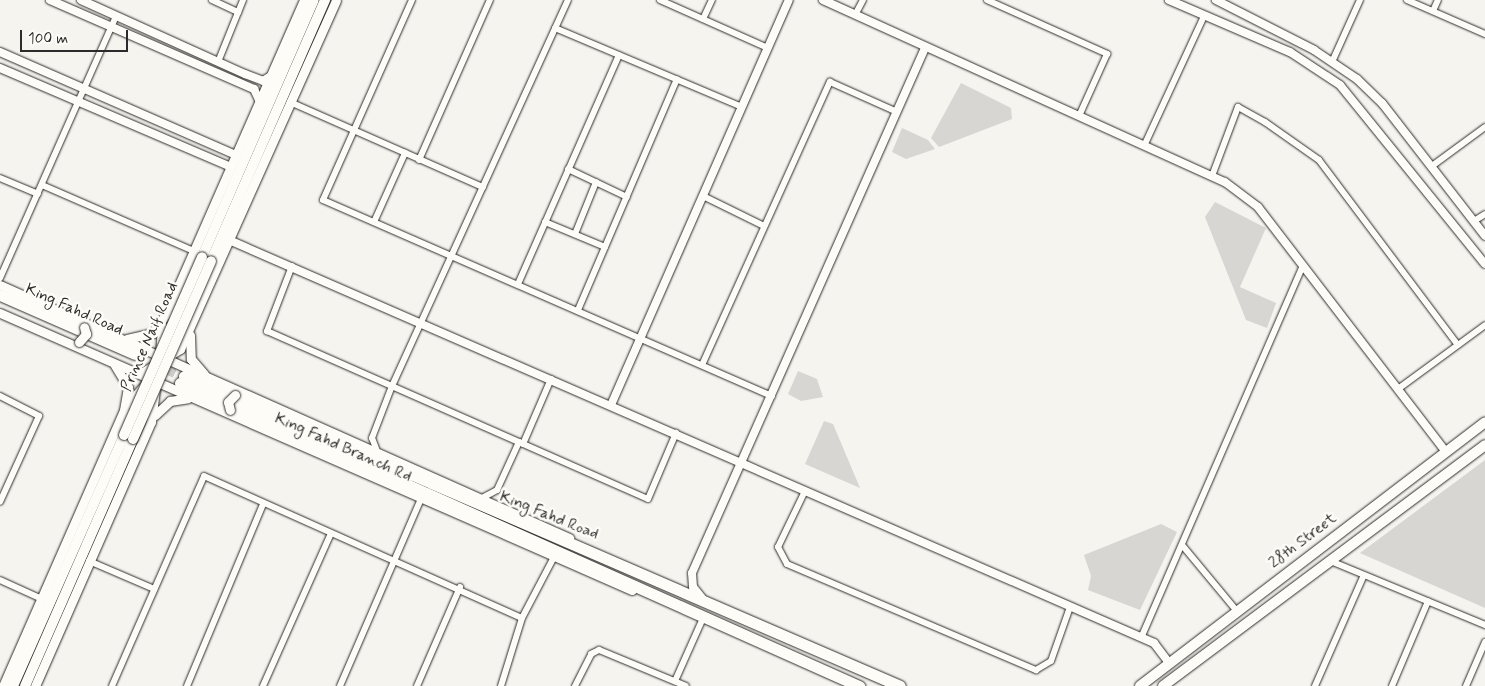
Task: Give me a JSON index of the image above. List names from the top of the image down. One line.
{"streets":{"highway":["King Fahd Road"],"main road":["Prince Naif Road","King Fahd Branch Rd","28th Street"]},"crossings":[["King Fahd Road","King Fahd Branch Rd"]],"scale_bar":"100 m"}
